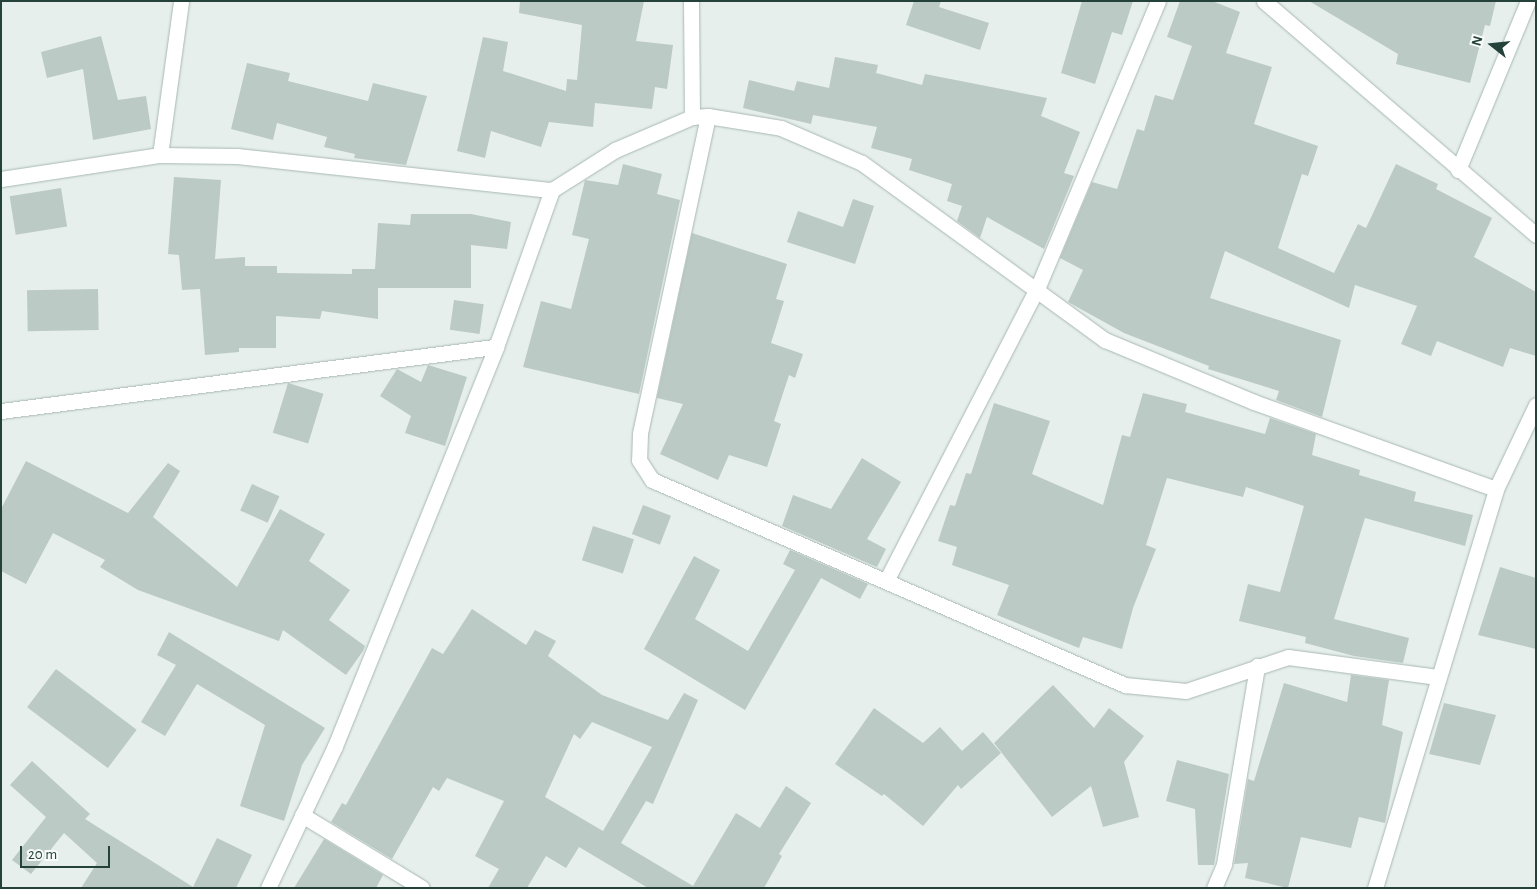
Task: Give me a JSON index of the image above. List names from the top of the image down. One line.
{"scale_bar":"20 m","north":"left"}
